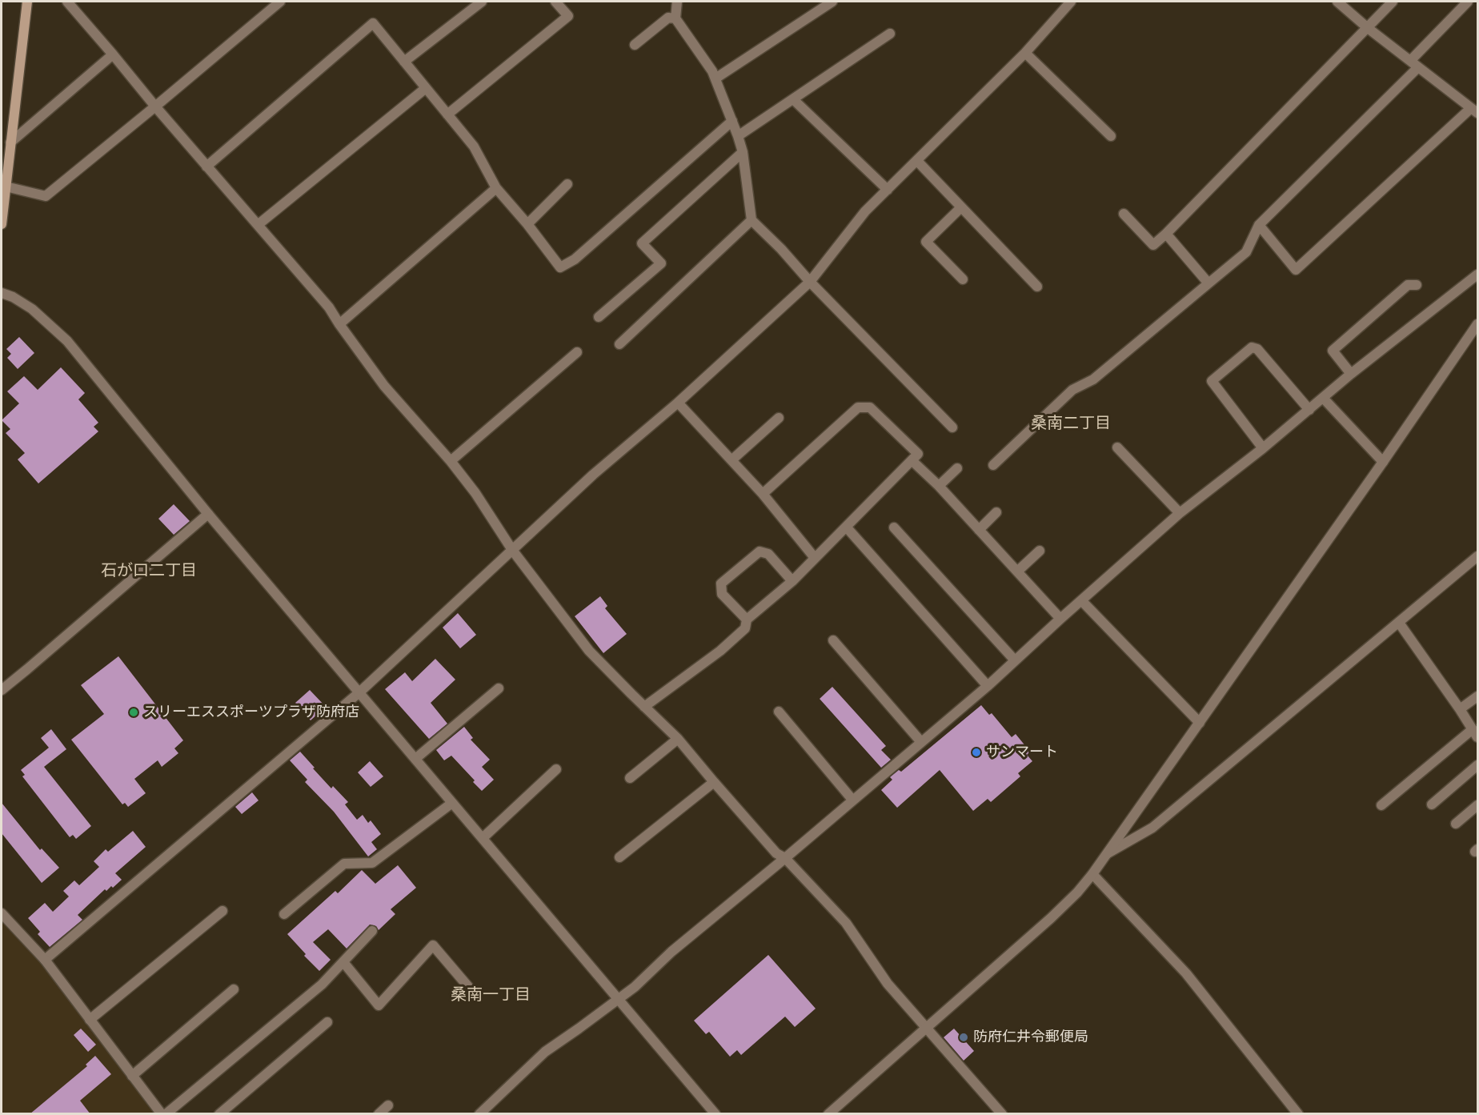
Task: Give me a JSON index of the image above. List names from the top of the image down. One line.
{"districts":["桑南二丁目","石が口二丁目","桑南一丁目"],"places":["スリーエススポーツプラザ防府店","サンマート","防府仁井令郵便局"]}
